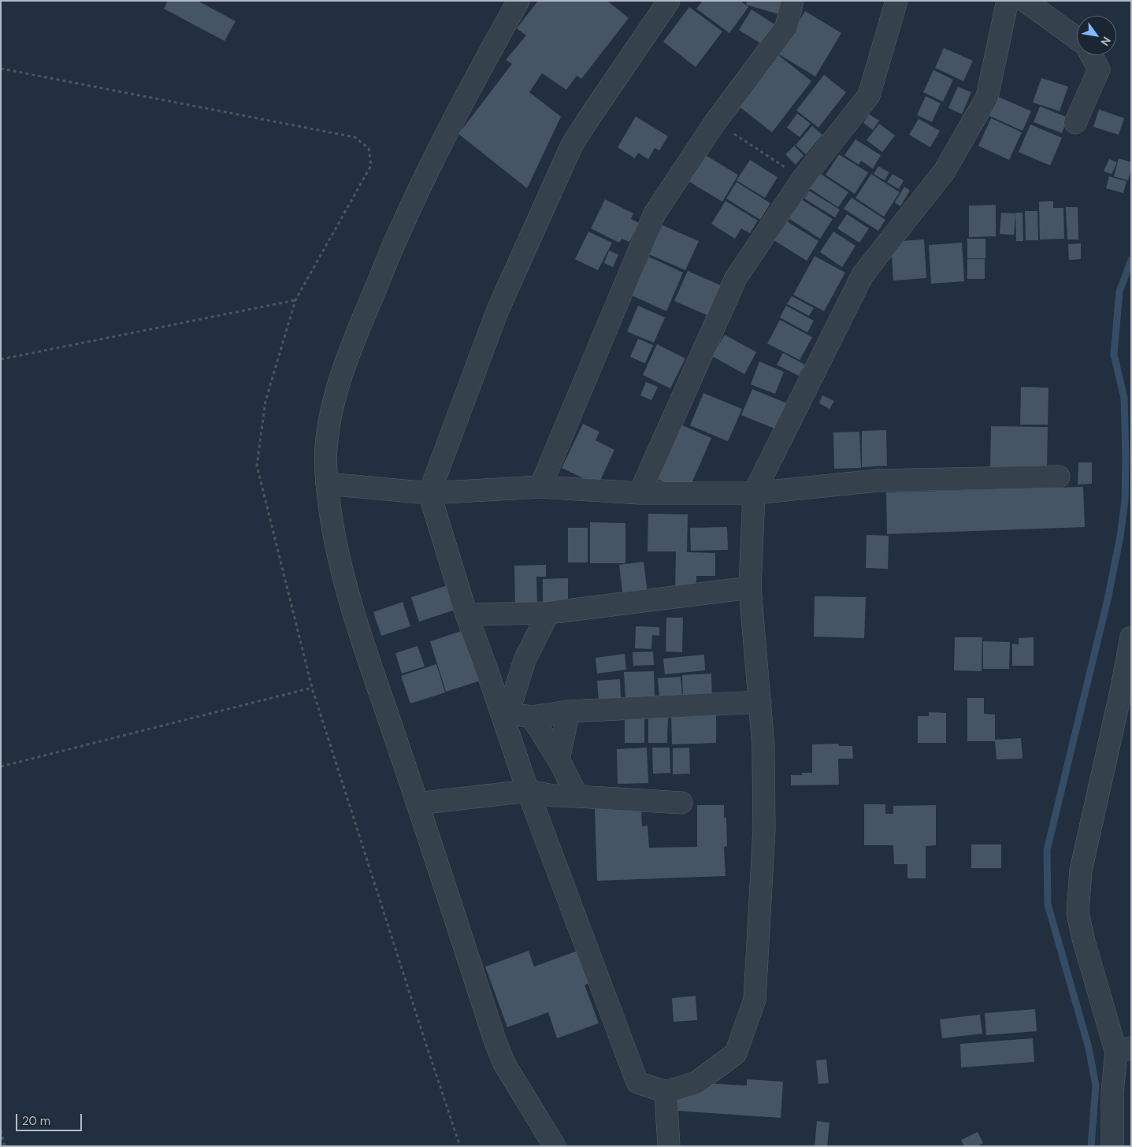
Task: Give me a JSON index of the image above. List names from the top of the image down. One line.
{"scale_bar":"20 m","north":"bottom right"}
